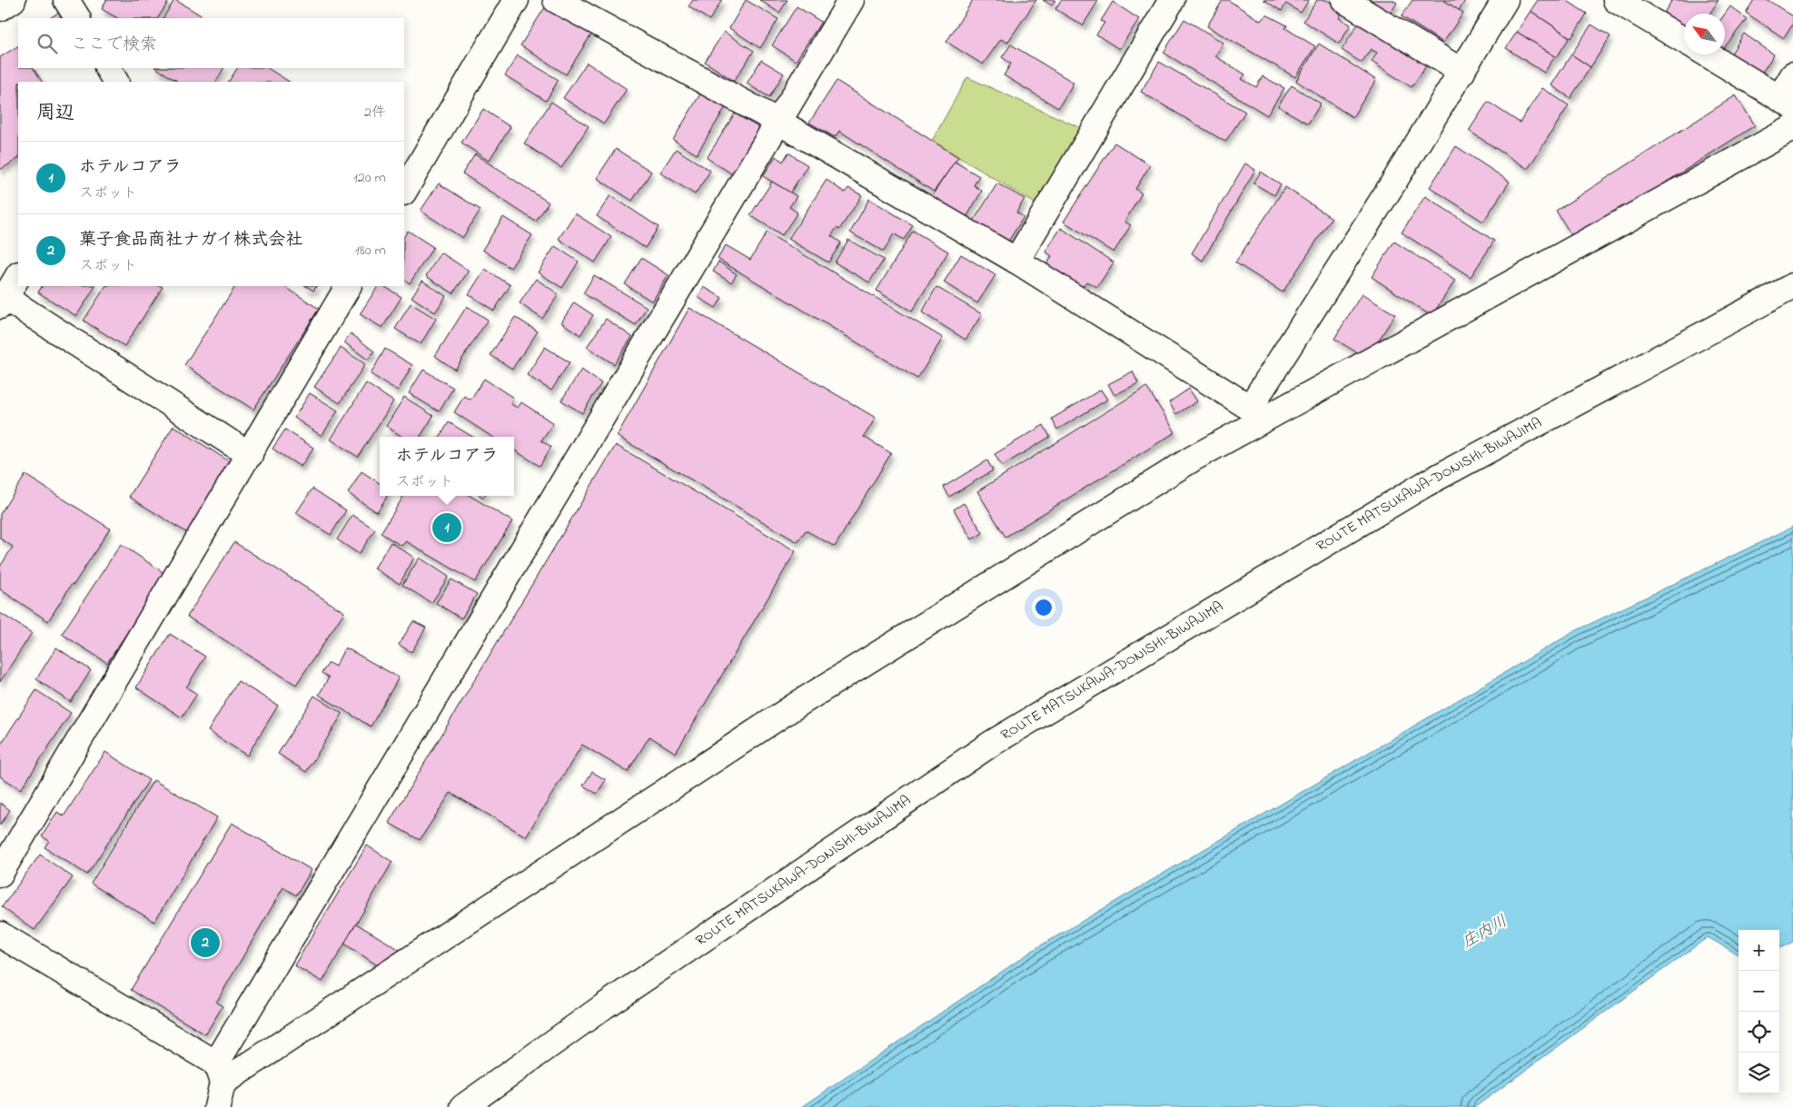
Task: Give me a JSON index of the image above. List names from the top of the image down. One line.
{"streets":{"street":["ROUTE MATSUKAWA-DONISHI-BIWAJIMA"]},"water":["庄内川"],"north":"top left","page":{"search":"ここで検索","heading":["周辺","2件"],"list":[{"mark":"1","name":"ホテルコアラ","note":"スポット","value":"120 m"},{"mark":"2","name":"菓子食品商社ナガイ株式会社","note":"スポット","value":"180 m"}],"popup":["ホテルコアラ","スポット"],"pins":["1","2"],"map_buttons":["+","−"]}}
